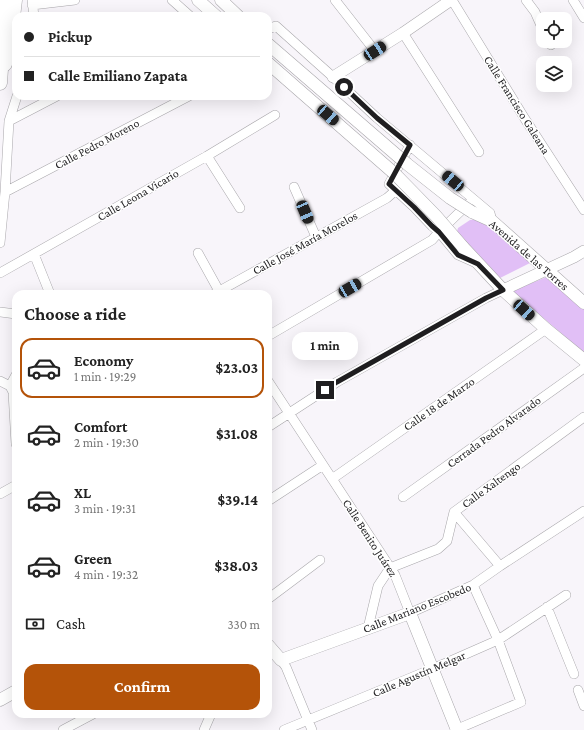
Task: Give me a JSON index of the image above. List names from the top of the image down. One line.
{"streets":{"main road":["Avenida de las Torres","Calle Benito Juárez","Calle Mariano Escobedo"],"street":["Calle Francisco Galeana","Calle Pedro Moreno","Calle Leona Vicario","Calle José María Morelos","Calle 18 de Marzo","Cerrada Pedro Alvarado","Calle Xaltengo","Calle Agustín Melgar"]},"crossings":[["Calle 18 de Marzo","Calle Benito Juárez"],["Calle Xaltengo","Calle Benito Juárez"],["Calle Benito Juárez","Calle Mariano Escobedo"],["Calle Benito Juárez","Calle Agustín Melgar"]],"page":{"banner":["Pickup","Calle Emiliano Zapata"],"heading":"Choose a ride","bubble":"1 min","list":[{"name":"Economy","note":"1 min · 19:29","value":"$23.03"},{"name":"Comfort","note":"2 min · 19:30","value":"$31.08"},{"name":"XL","note":"3 min · 19:31","value":"$39.14"},{"name":"Green","note":"4 min · 19:32","value":"$38.03"}],"pay":["Cash","330 m"],"buttons":"Confirm"}}
